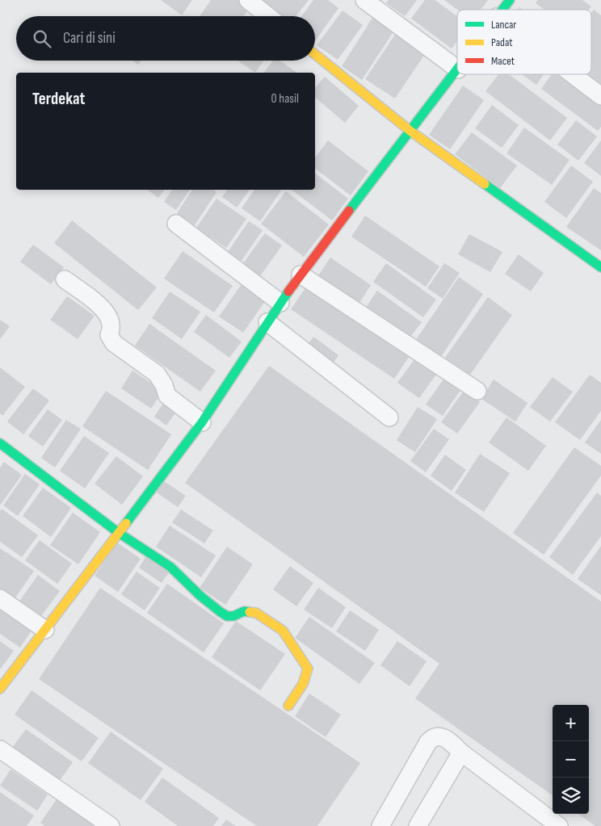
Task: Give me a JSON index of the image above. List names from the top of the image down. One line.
{"legend":["Lancar","Padat","Macet"],"page":{"search":"Cari di sini","heading":["Terdekat","0 hasil"],"map_buttons":["+","−"]}}
